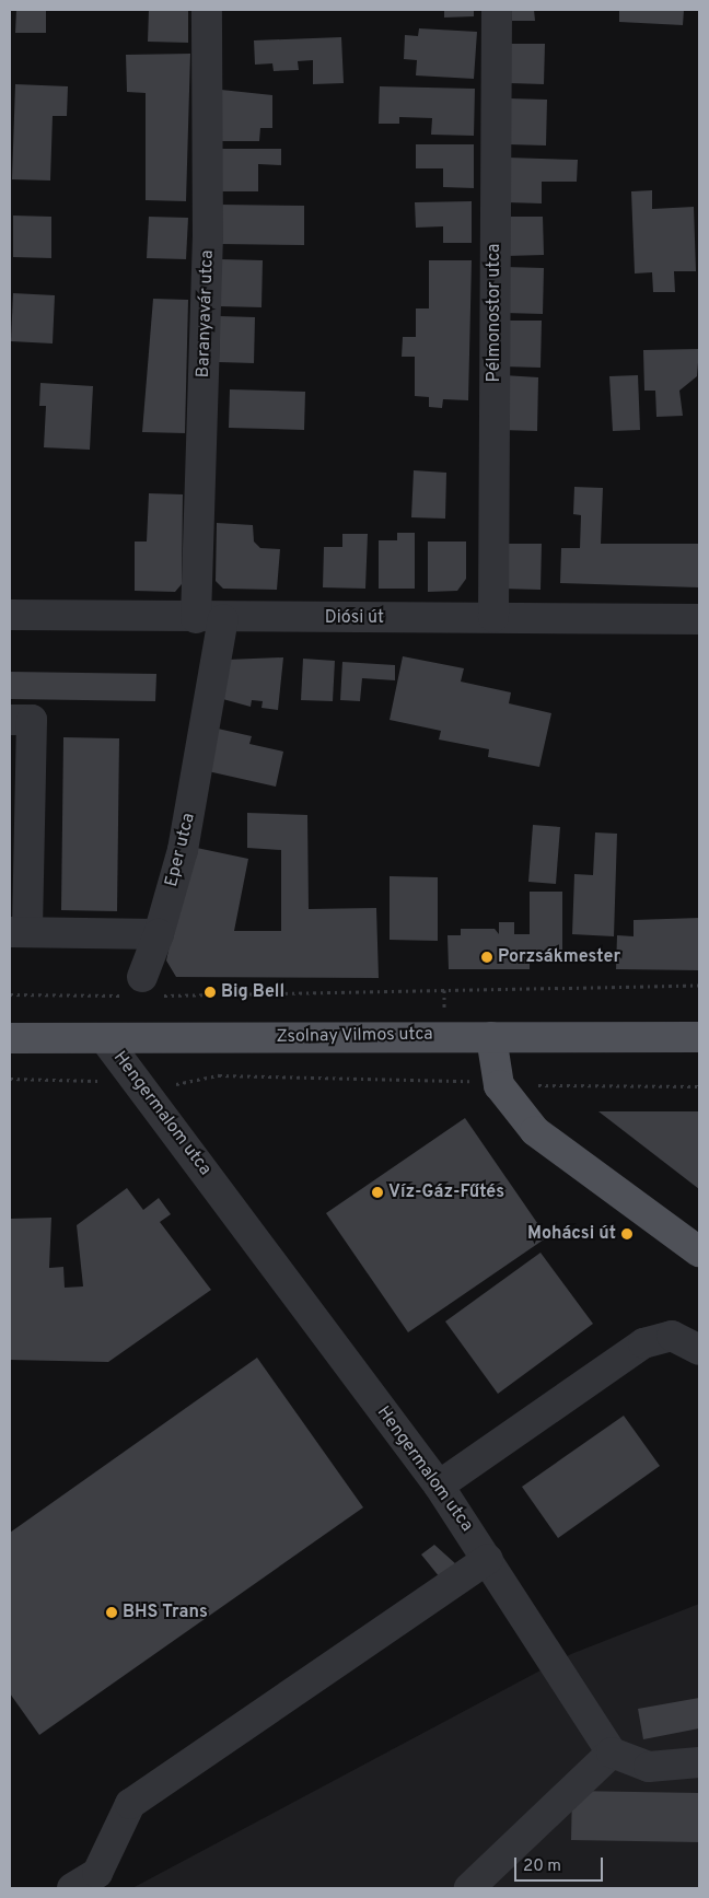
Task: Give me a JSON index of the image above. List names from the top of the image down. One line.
{"streets":{"main road":["Zsolnay Vilmos utca"],"street":["Pélmonostor utca","Baranyavár utca","Diósi út","Eper utca","Hengermalom utca"]},"crossings":[["Pélmonostor utca","Diósi út"],["Baranyavár utca","Diósi út"],["Baranyavár utca","Eper utca"],["Diósi út","Eper utca"],["Zsolnay Vilmos utca","Hengermalom utca"]],"places":["Porzsákmester","Big Bell","Víz-Gáz-Fűtés","Mohácsi út","BHS Trans"],"scale_bar":"20 m"}
